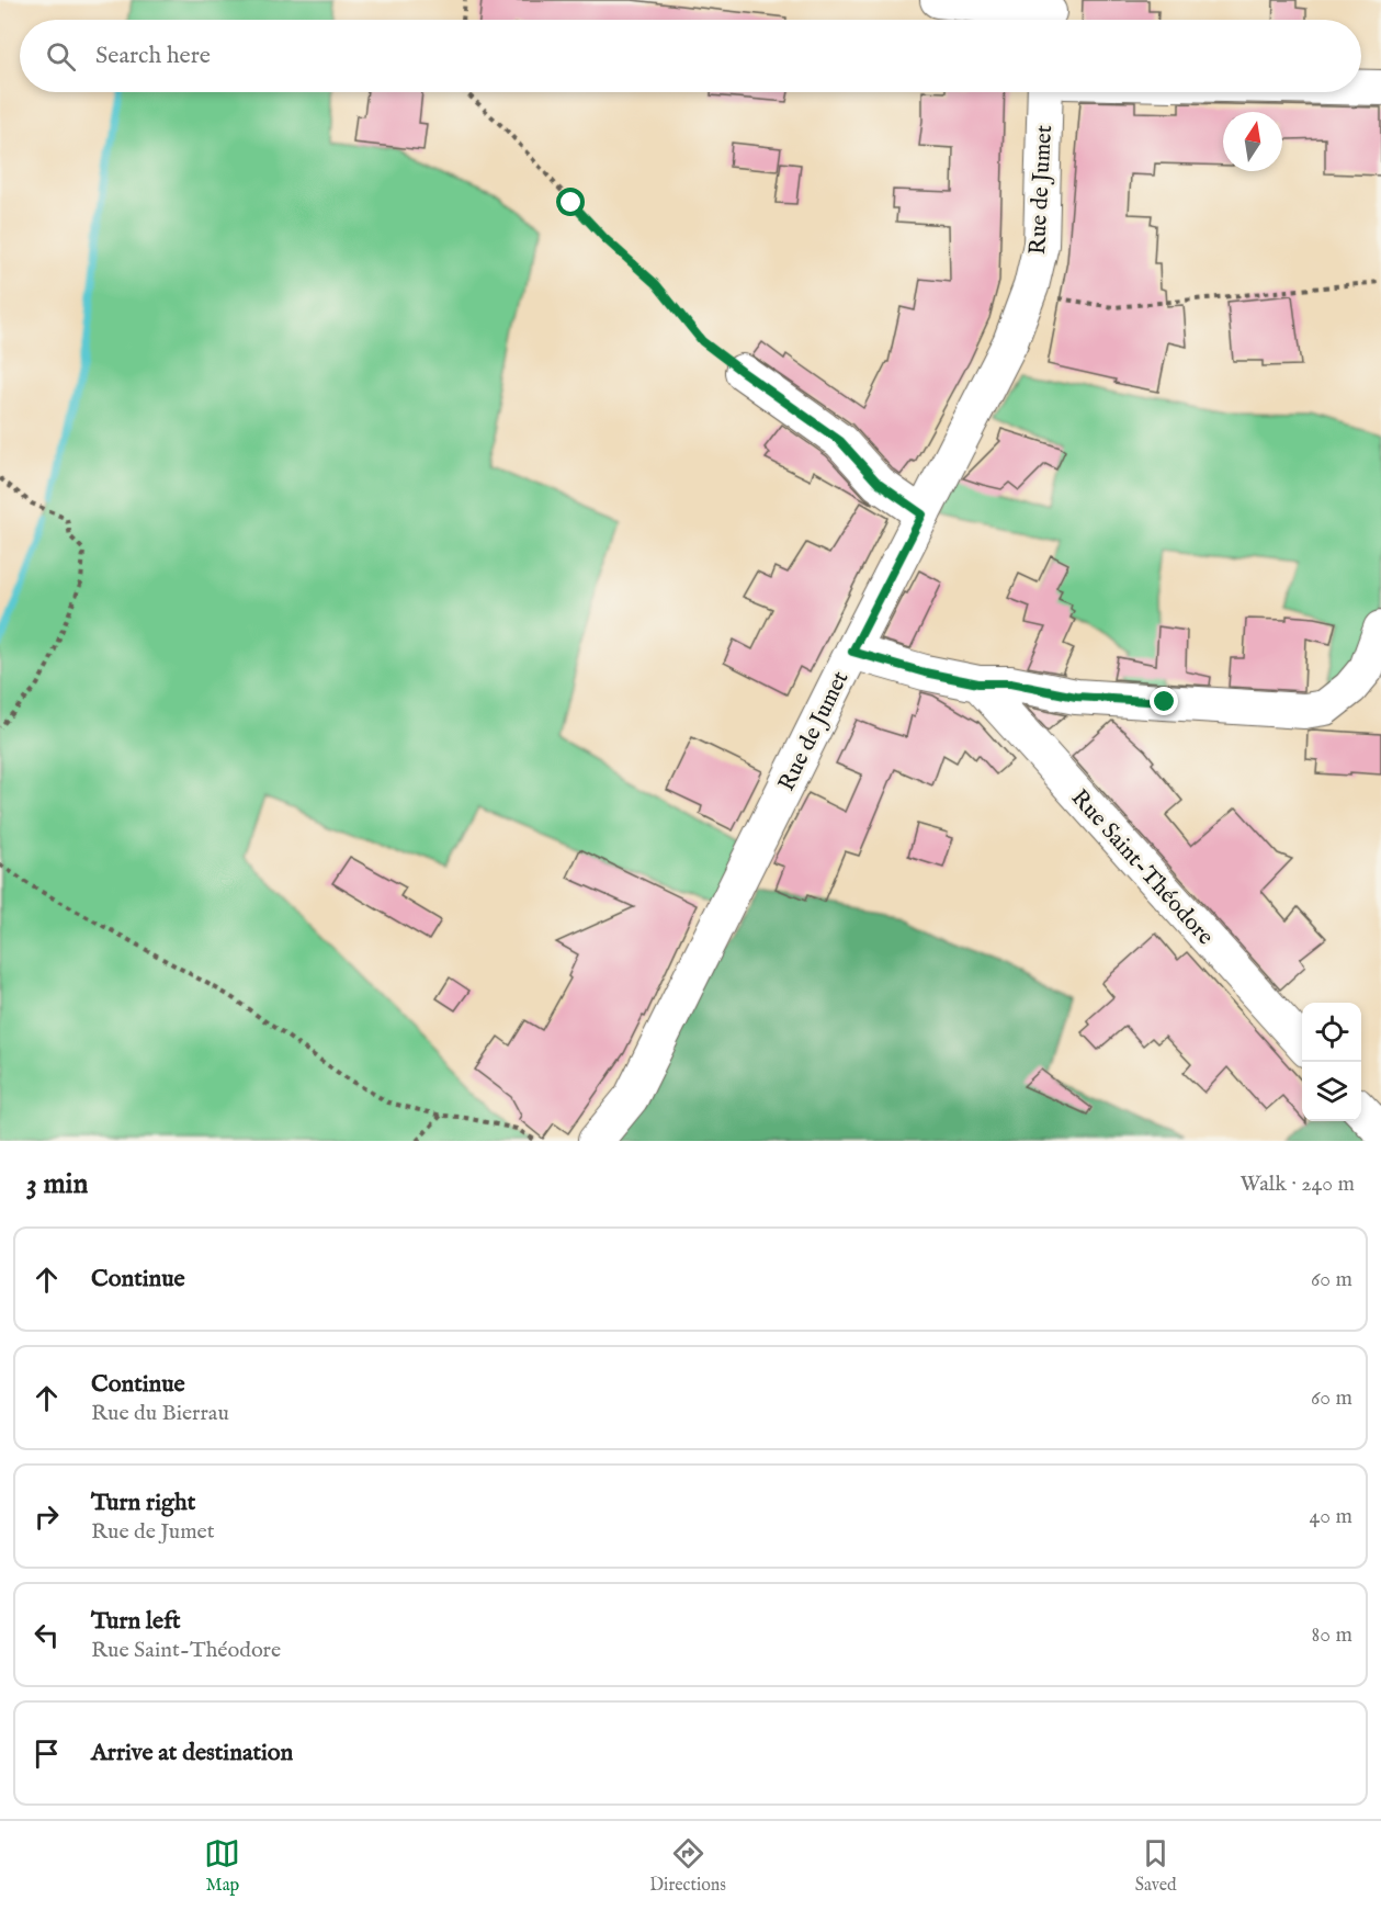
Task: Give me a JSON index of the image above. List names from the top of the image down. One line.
{"streets":{"street":["Rue de Jumet","Rue Saint-Théodore"]},"north":"top","page":{"search":"Search here","heading":["3 min","Walk · 240 m"],"list":[["Continue","60 m"],["Continue","Rue du Bierrau","60 m"],["Turn right","Rue de Jumet","40 m"],["Turn left","Rue Saint-Théodore","80 m"],"Arrive at destination"],"nav":["Map","Directions","Saved"]}}
